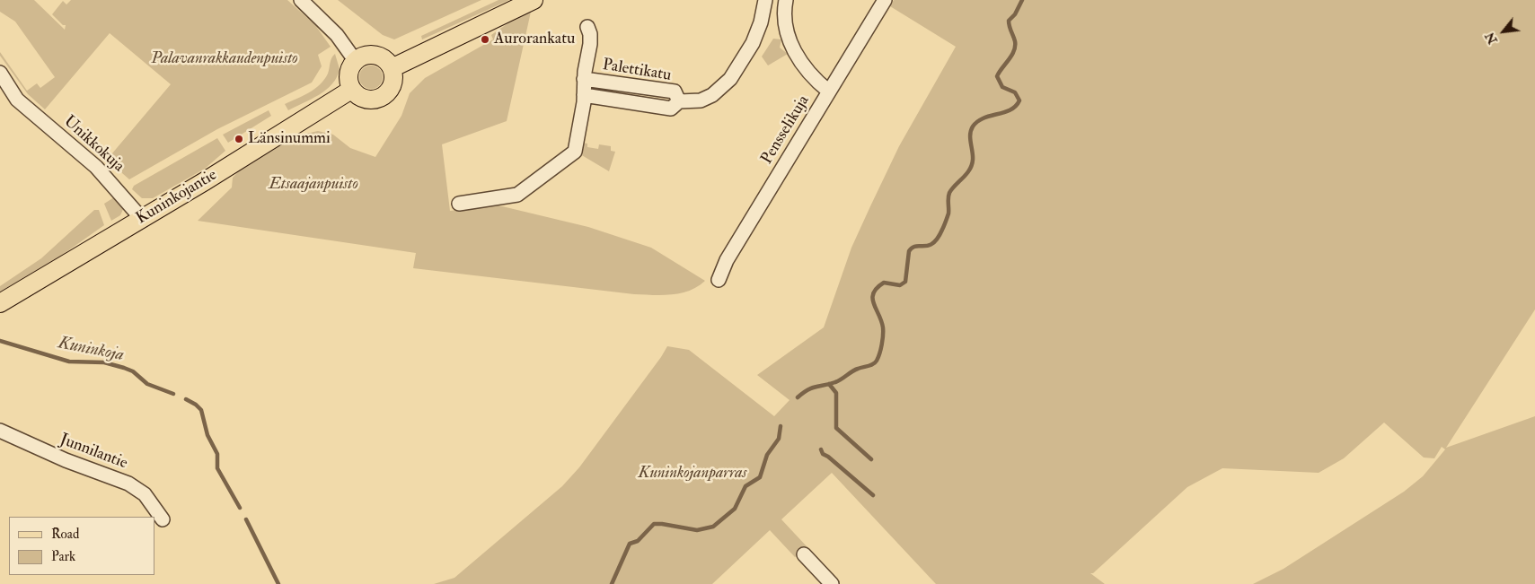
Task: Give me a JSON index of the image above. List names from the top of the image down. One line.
{"streets":{"main road":["Kuninkojantie"],"street":["Palettikatu","Pensselikuja","Unikkokuja","Junnilantie"]},"crossings":[["Unikkokuja","Kuninkojantie"]],"water":["Kuninkoja"],"parks":["Palavanrakkaudenpuisto","Etsaajanpuisto","Kuninkojanparras"],"places":["Aurorankatu","Länsinummi"],"legend":["Road","Park"],"north":"bottom left"}
